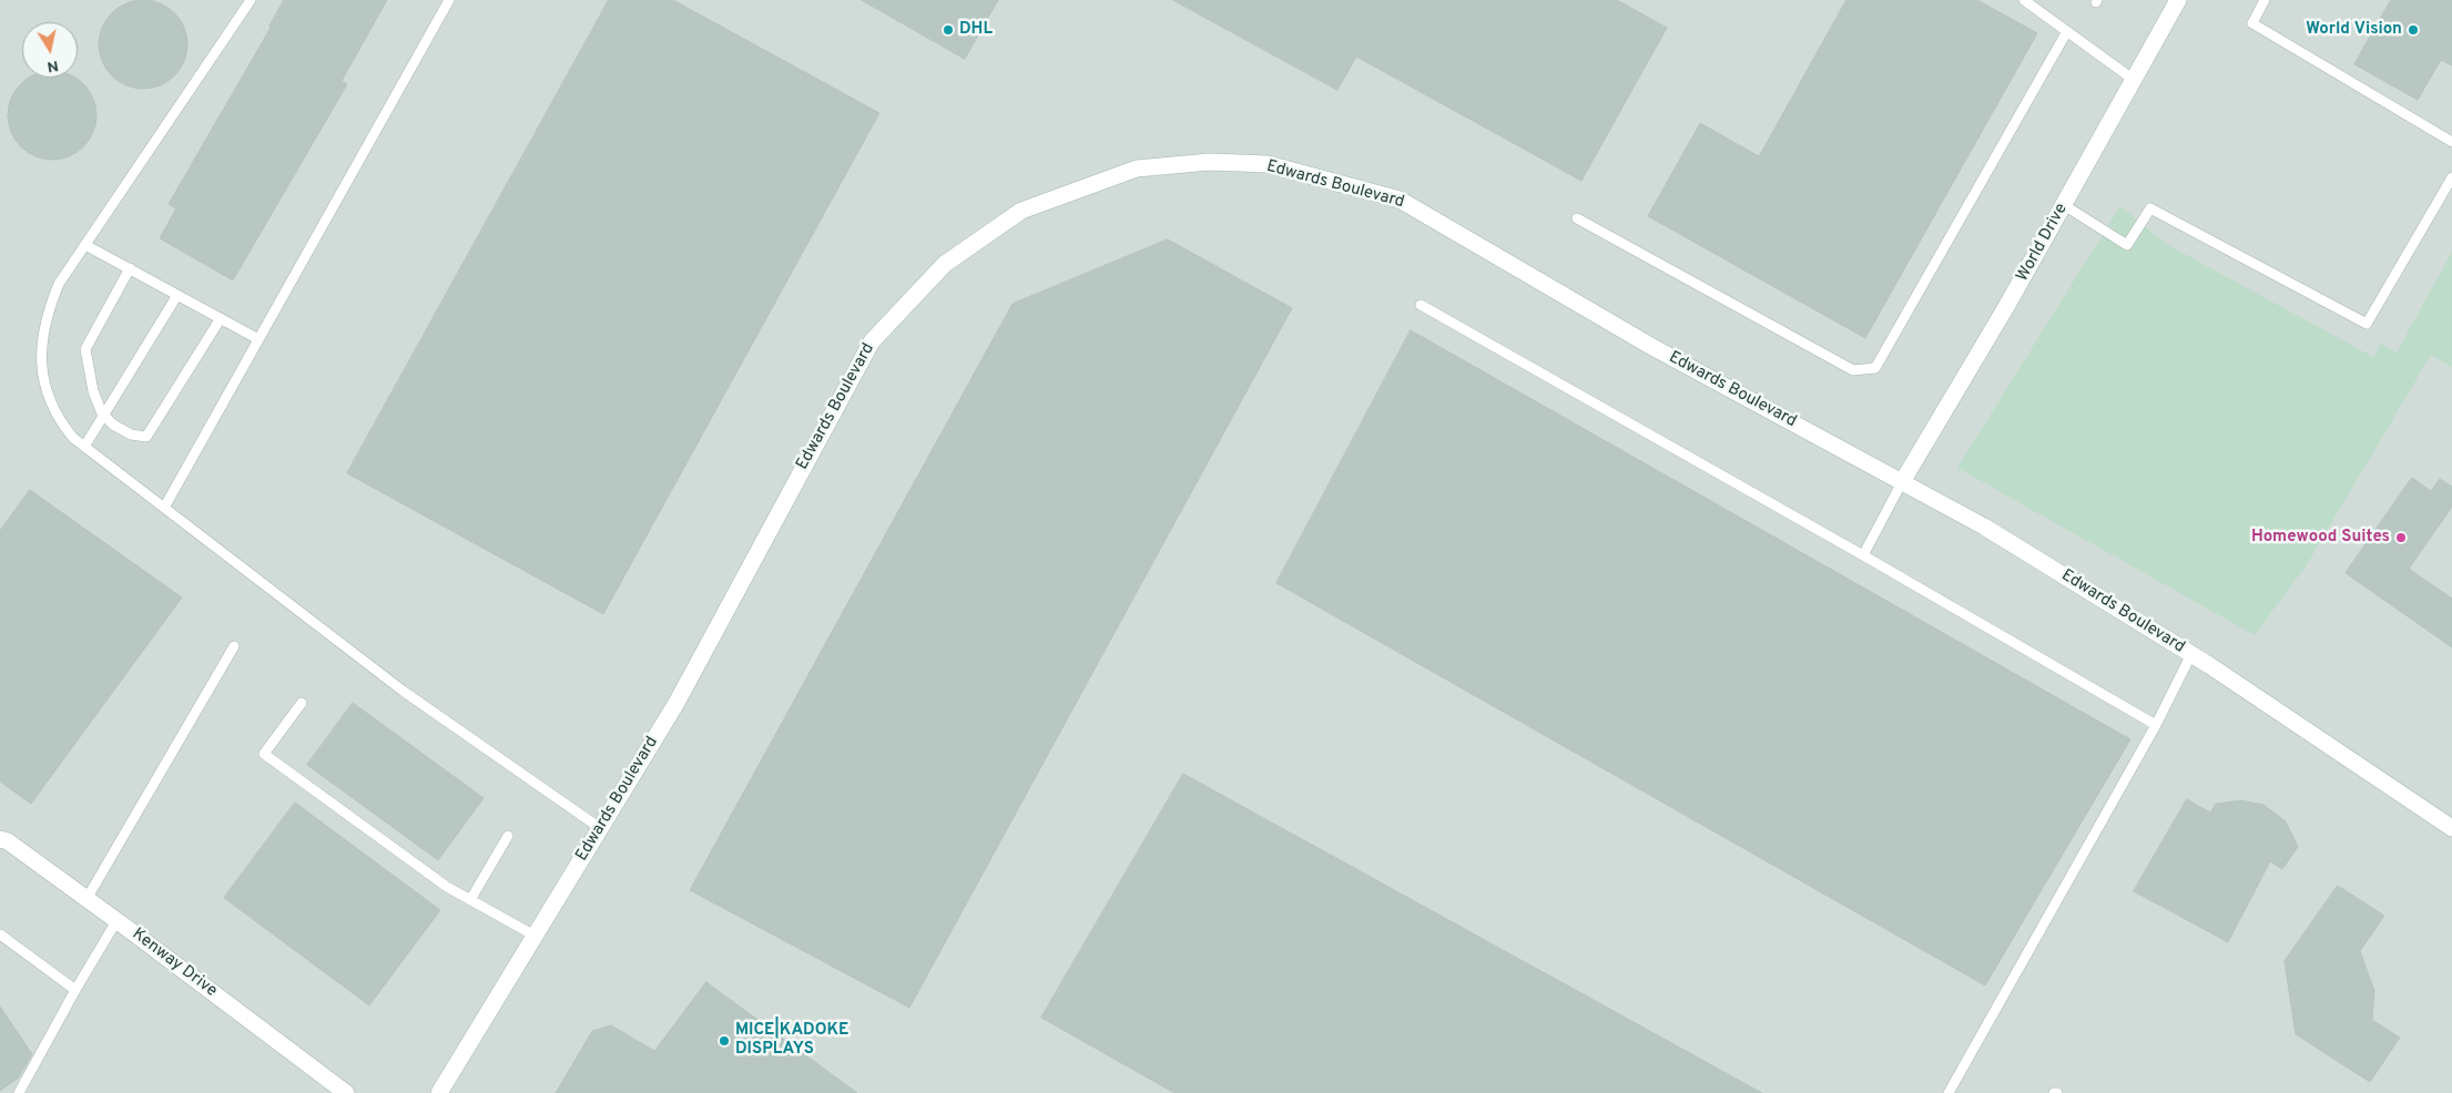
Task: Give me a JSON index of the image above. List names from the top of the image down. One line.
{"streets":{"street":["Edwards Boulevard","World Drive","Kenway Drive"]},"crossings":[["Edwards Boulevard","World Drive"]],"places":["DHL","World Vision","Homewood Suites","MICE|KADOKE DISPLAYS"],"north":"bottom"}
